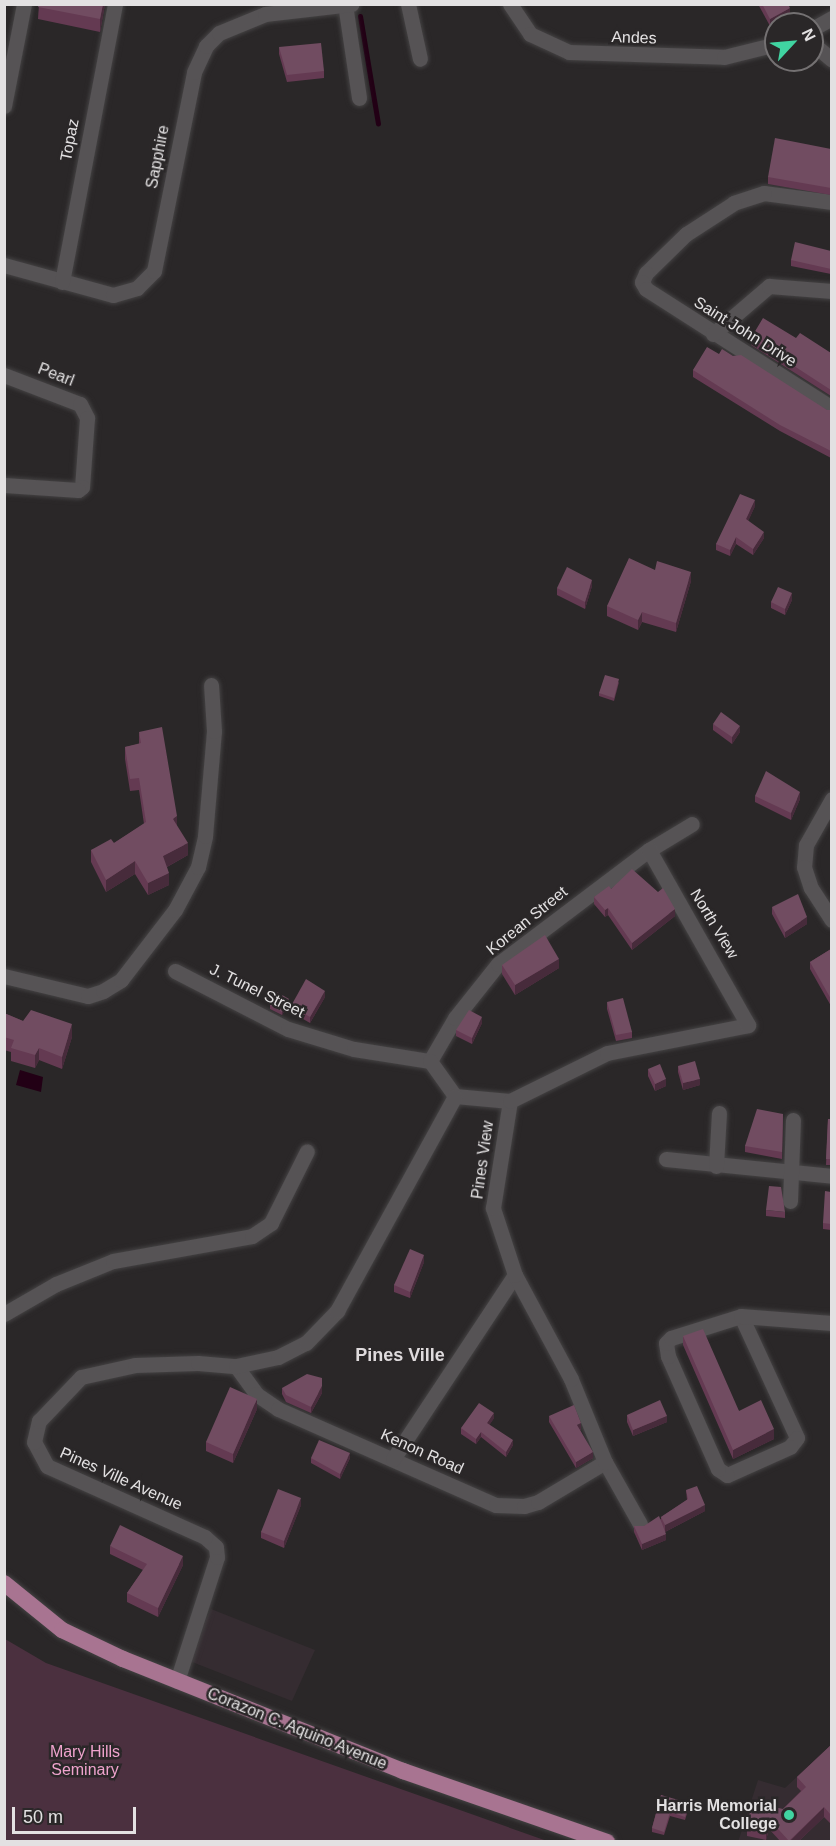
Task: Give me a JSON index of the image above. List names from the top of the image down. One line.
{"streets":{"main road":["Corazon C. Aquino Avenue"],"street":["Andes","Topaz","Sapphire","Saint John Drive","Pearl","Korean Street","North View","J. Tunel Street","Pines View","Kenon Road","Pines Ville Avenue"]},"crossings":[["Topaz","Sapphire"],["Korean Street","North View"],["Korean Street","J. Tunel Street"],["North View","Pines View"],["Pines View","Kenon Road"],["Kenon Road","Pines Ville Avenue"],["Pines Ville Avenue","Corazon C. Aquino Avenue"]],"districts":["Pines Ville"],"parks":["Mary Hills Seminary"],"places":["Harris Memorial College"],"scale_bar":"50 m","north":"top right"}
